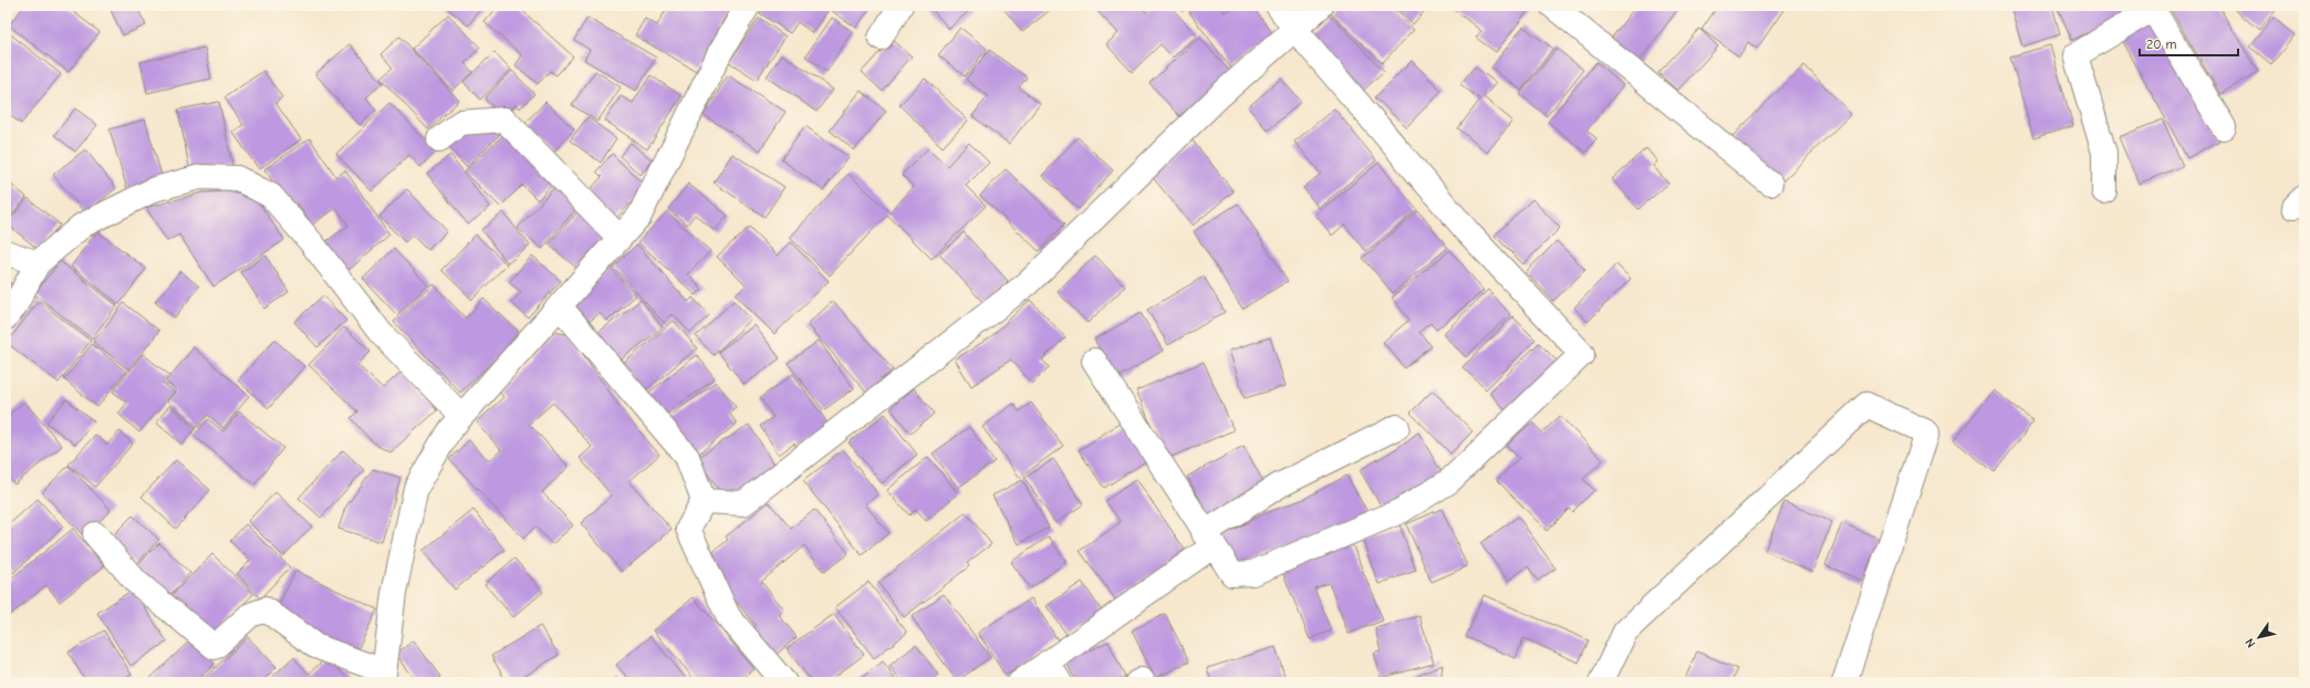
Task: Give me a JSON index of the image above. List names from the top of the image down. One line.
{"scale_bar":"20 m","north":"bottom left"}
